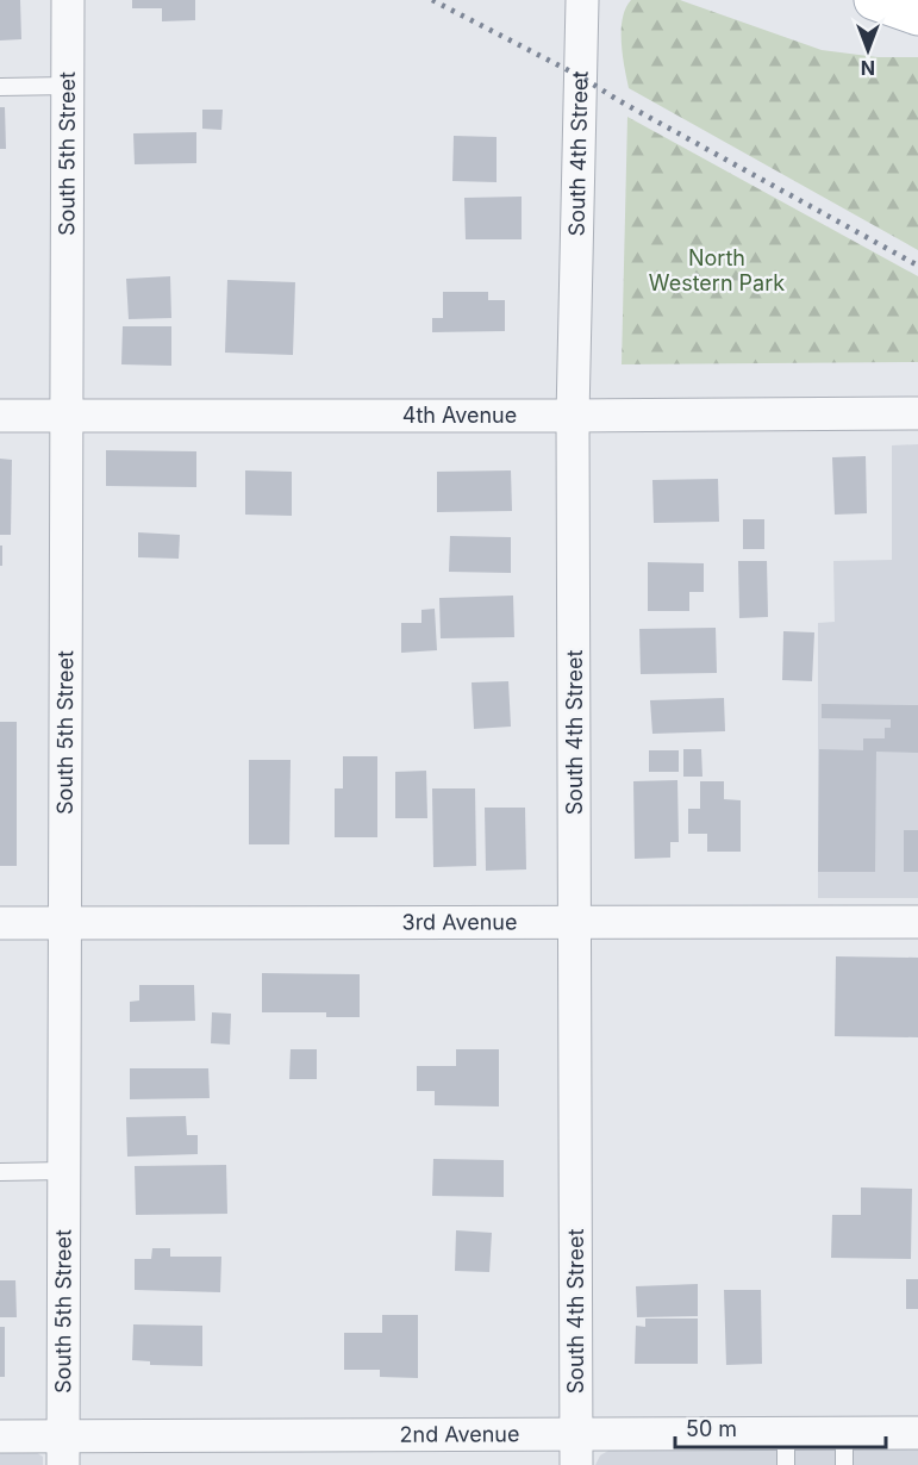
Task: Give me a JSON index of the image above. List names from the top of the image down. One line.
{"streets":{"street":["South 5th Street","South 4th Street","4th Avenue","3rd Avenue","2nd Avenue"]},"crossings":[["South 5th Street","4th Avenue"],["South 5th Street","3rd Avenue"],["South 5th Street","2nd Avenue"],["South 4th Street","4th Avenue"],["South 4th Street","3rd Avenue"],["South 4th Street","2nd Avenue"]],"parks":["North Western Park"],"scale_bar":"50 m","north":"bottom"}
